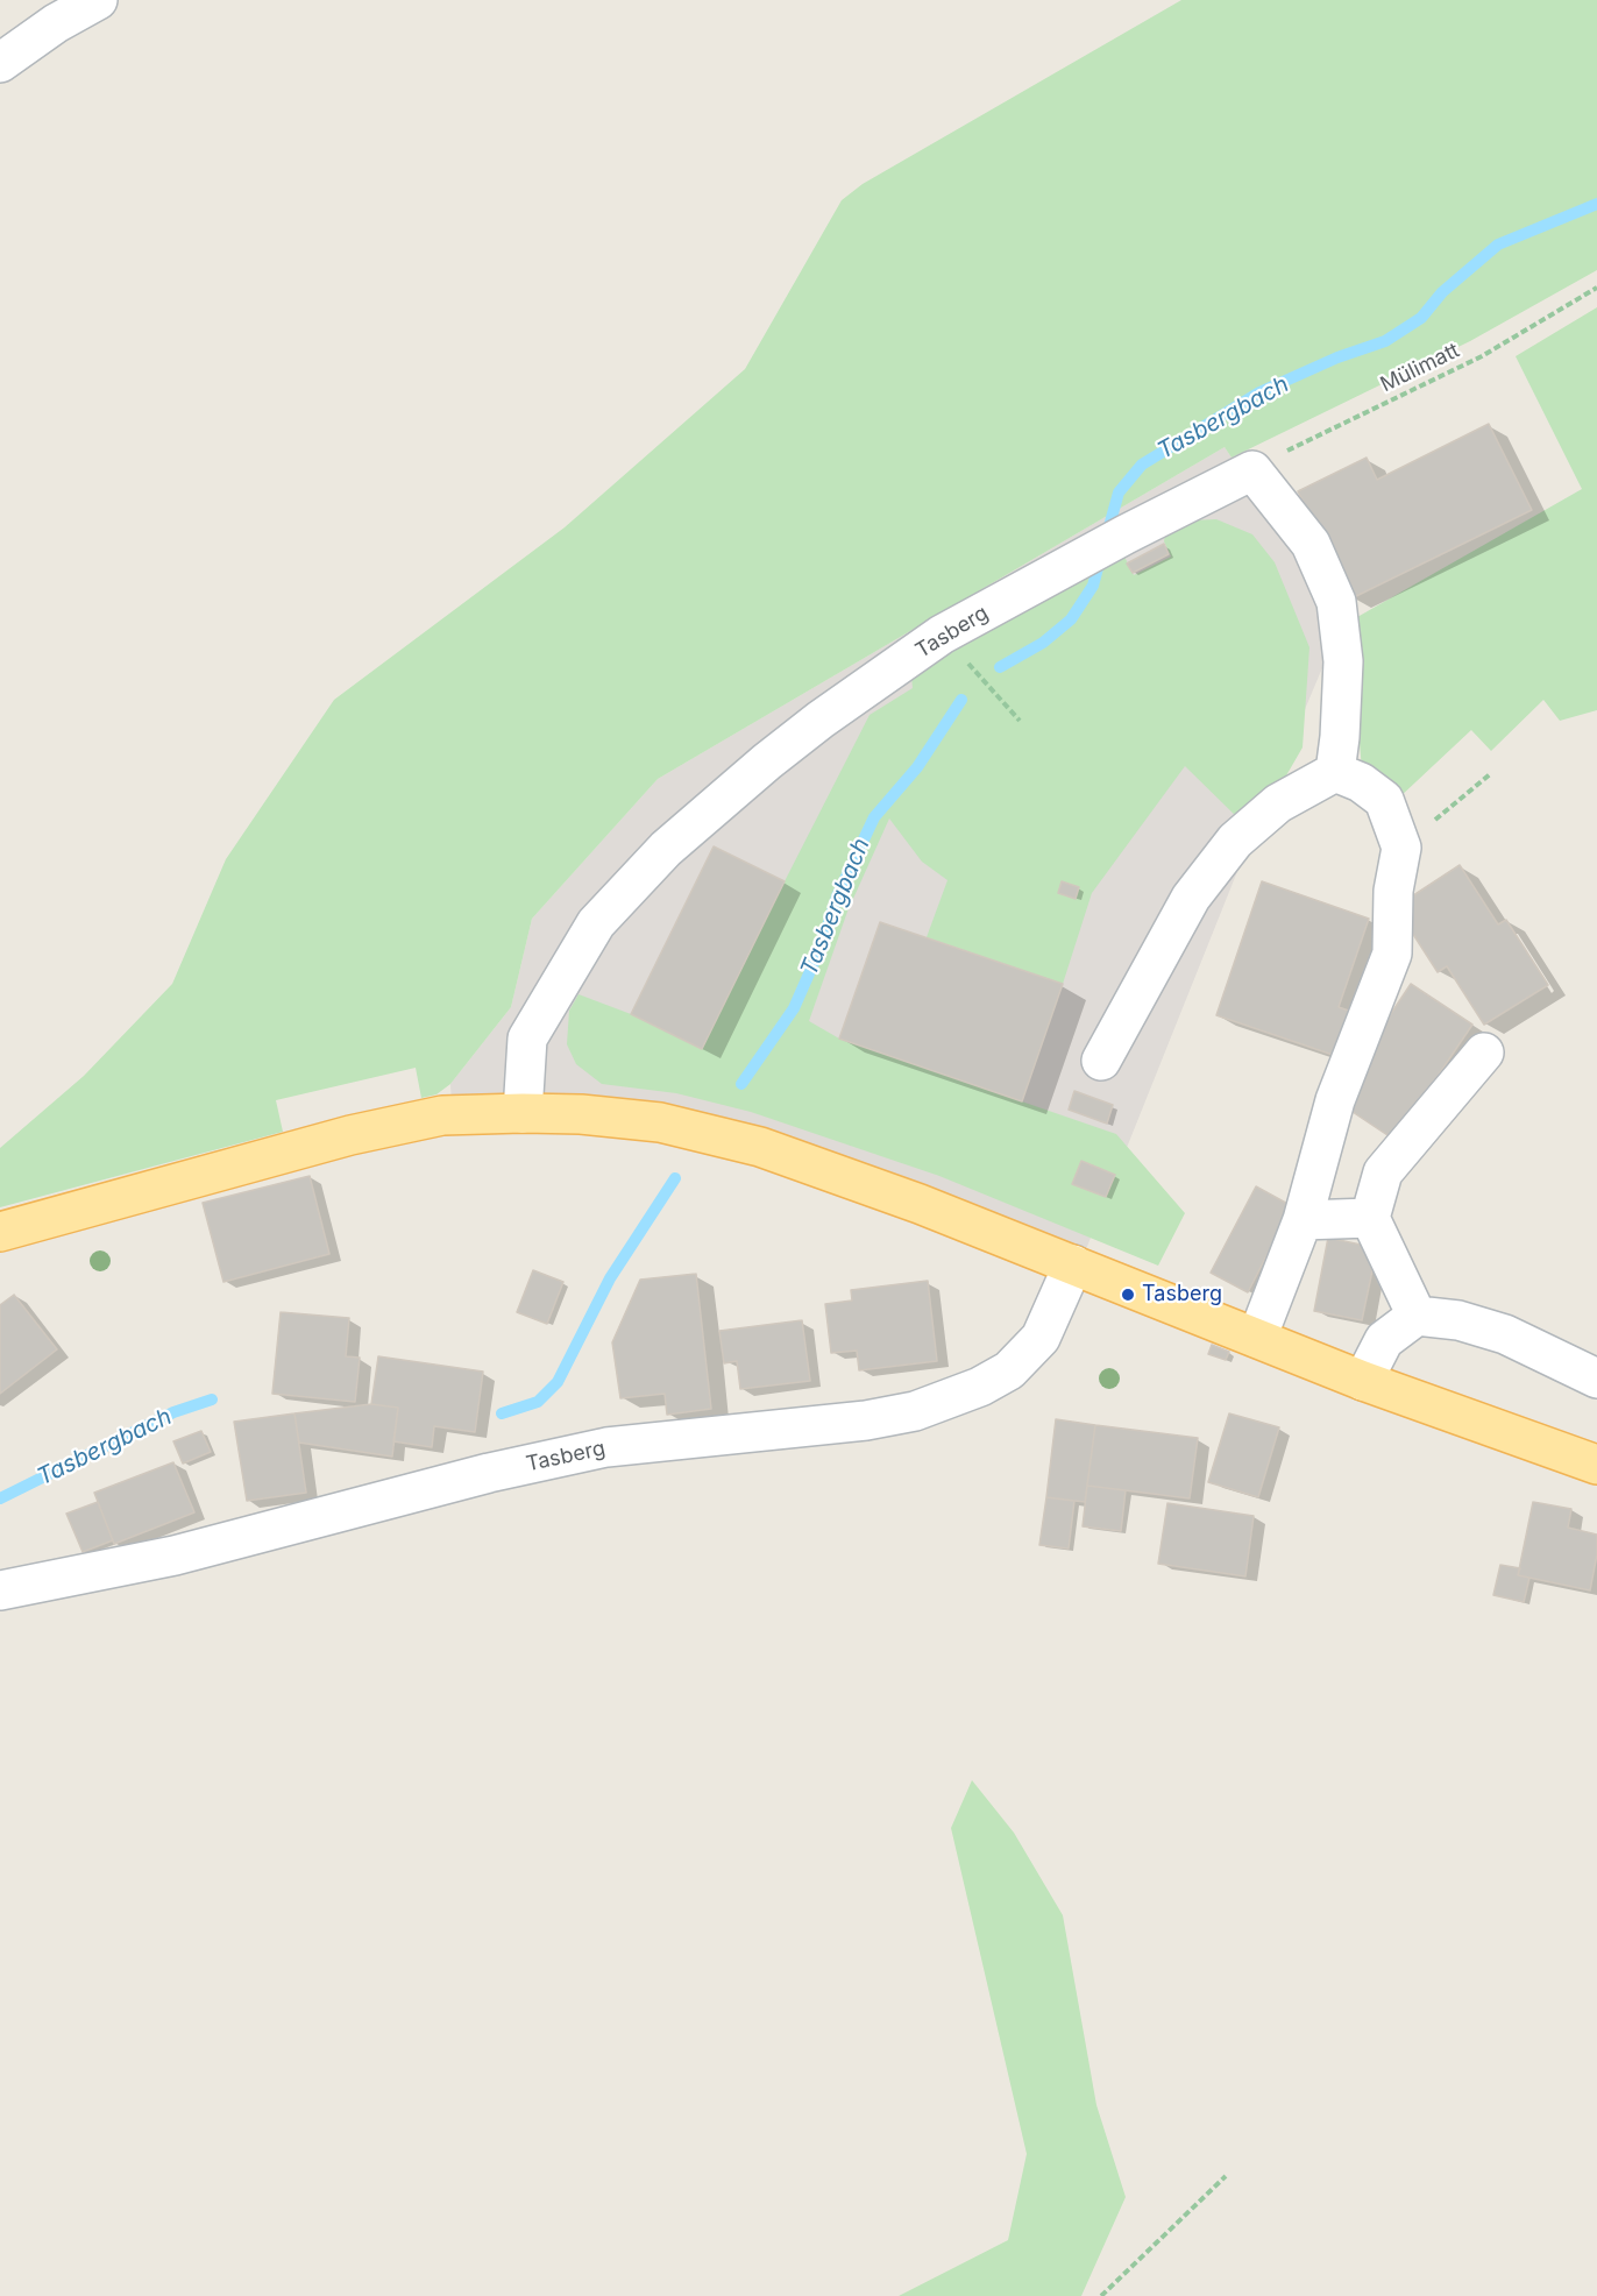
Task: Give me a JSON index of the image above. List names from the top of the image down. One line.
{"streets":{"street":["Tasberg"],"path":["Mülimatt"]},"crossings":[["Mülimatt","Tasberg"]],"water":["Tasbergbach"],"places":["Tasberg"]}
